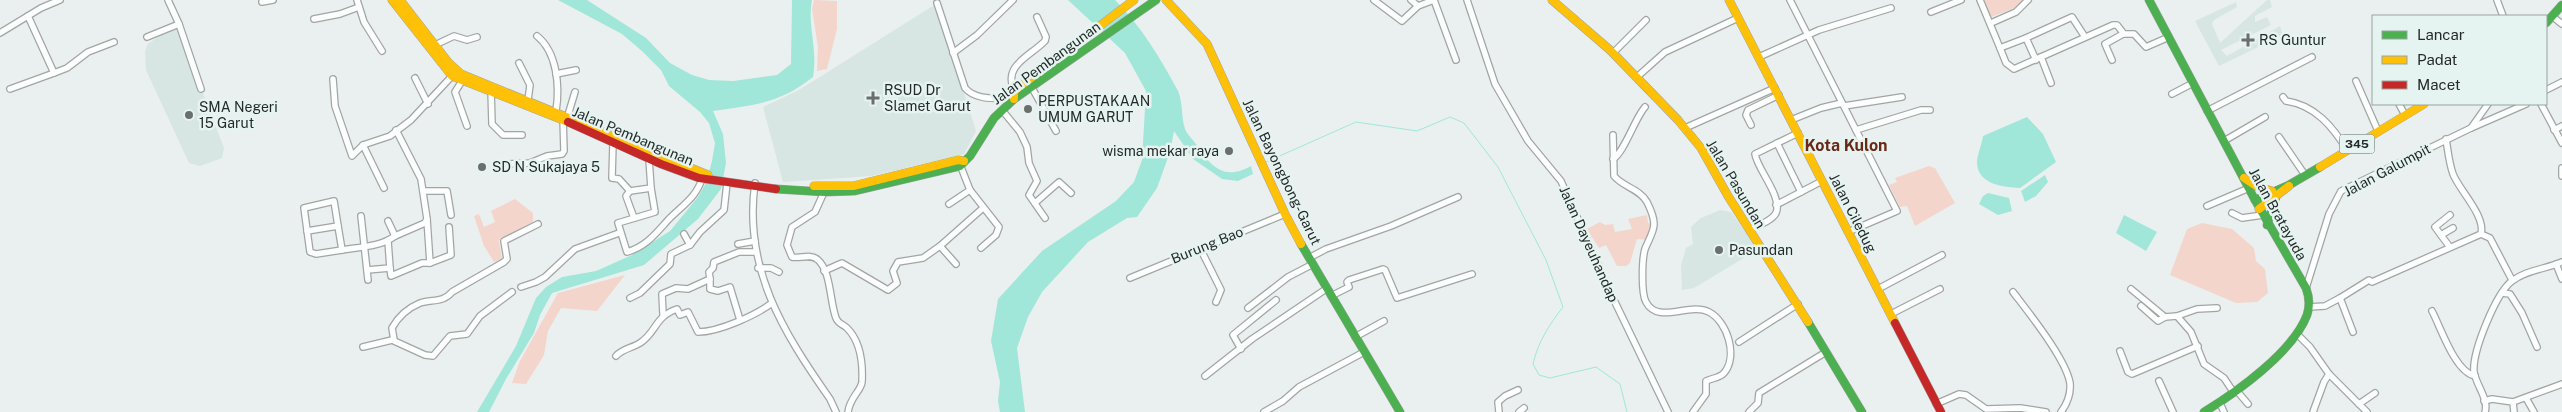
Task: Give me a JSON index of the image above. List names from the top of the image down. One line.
{"streets":{"main road":["Jalan Pembangunan","345","Jalan Bayongbong-Garut","Jalan Pasundan","Jalan Ciledug","Jalan Bratayuda"],"street":["Jalan Galumpit","Jalan Dayeuhandap","Burung Bao"]},"crossings":[["345","Jalan Bratayuda"],["Jalan Galumpit","Jalan Bratayuda"],["Jalan Bayongbong-Garut","Burung Bao"]],"districts":["Kota Kulon"],"places":{"health":["RS Guntur","RSUD Dr Slamet Garut"],"other":["PERPUSTAKAAN UMUM GARUT","SMA Negeri 15 Garut","wisma mekar raya","SD N Sukajaya 5","Pasundan"]},"legend":["Lancar","Padat","Macet"]}
